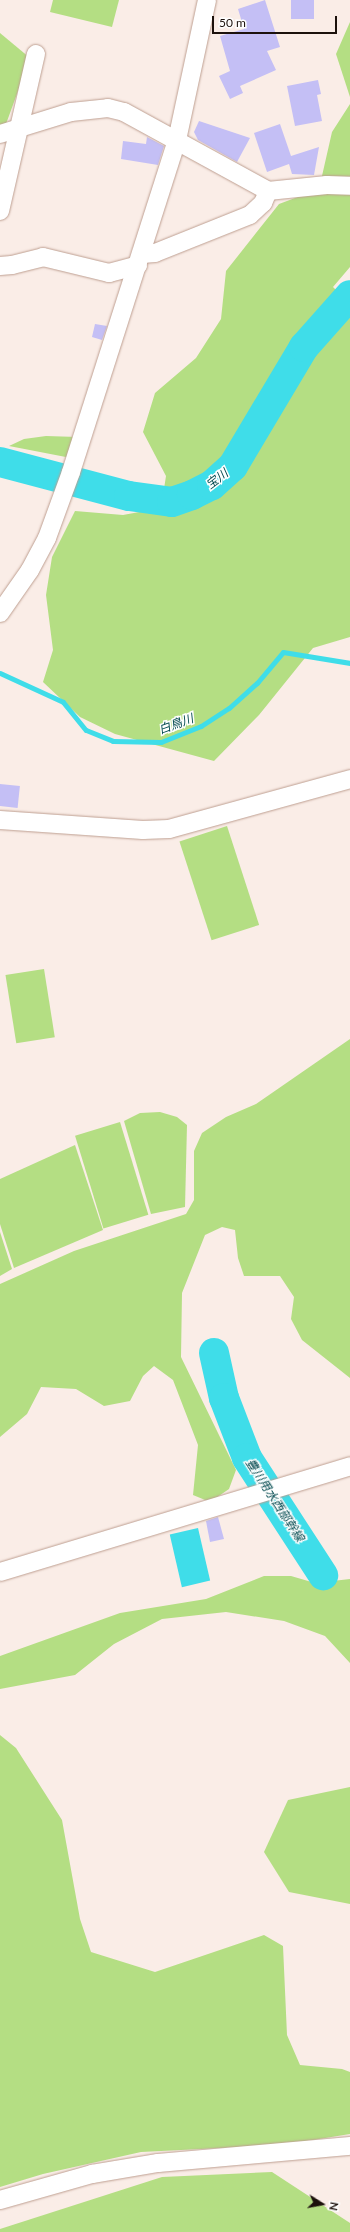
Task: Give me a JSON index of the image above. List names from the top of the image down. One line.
{"water":["宝川","白鳥川","豊川用水西部幹線"],"scale_bar":"50 m","north":"right"}
